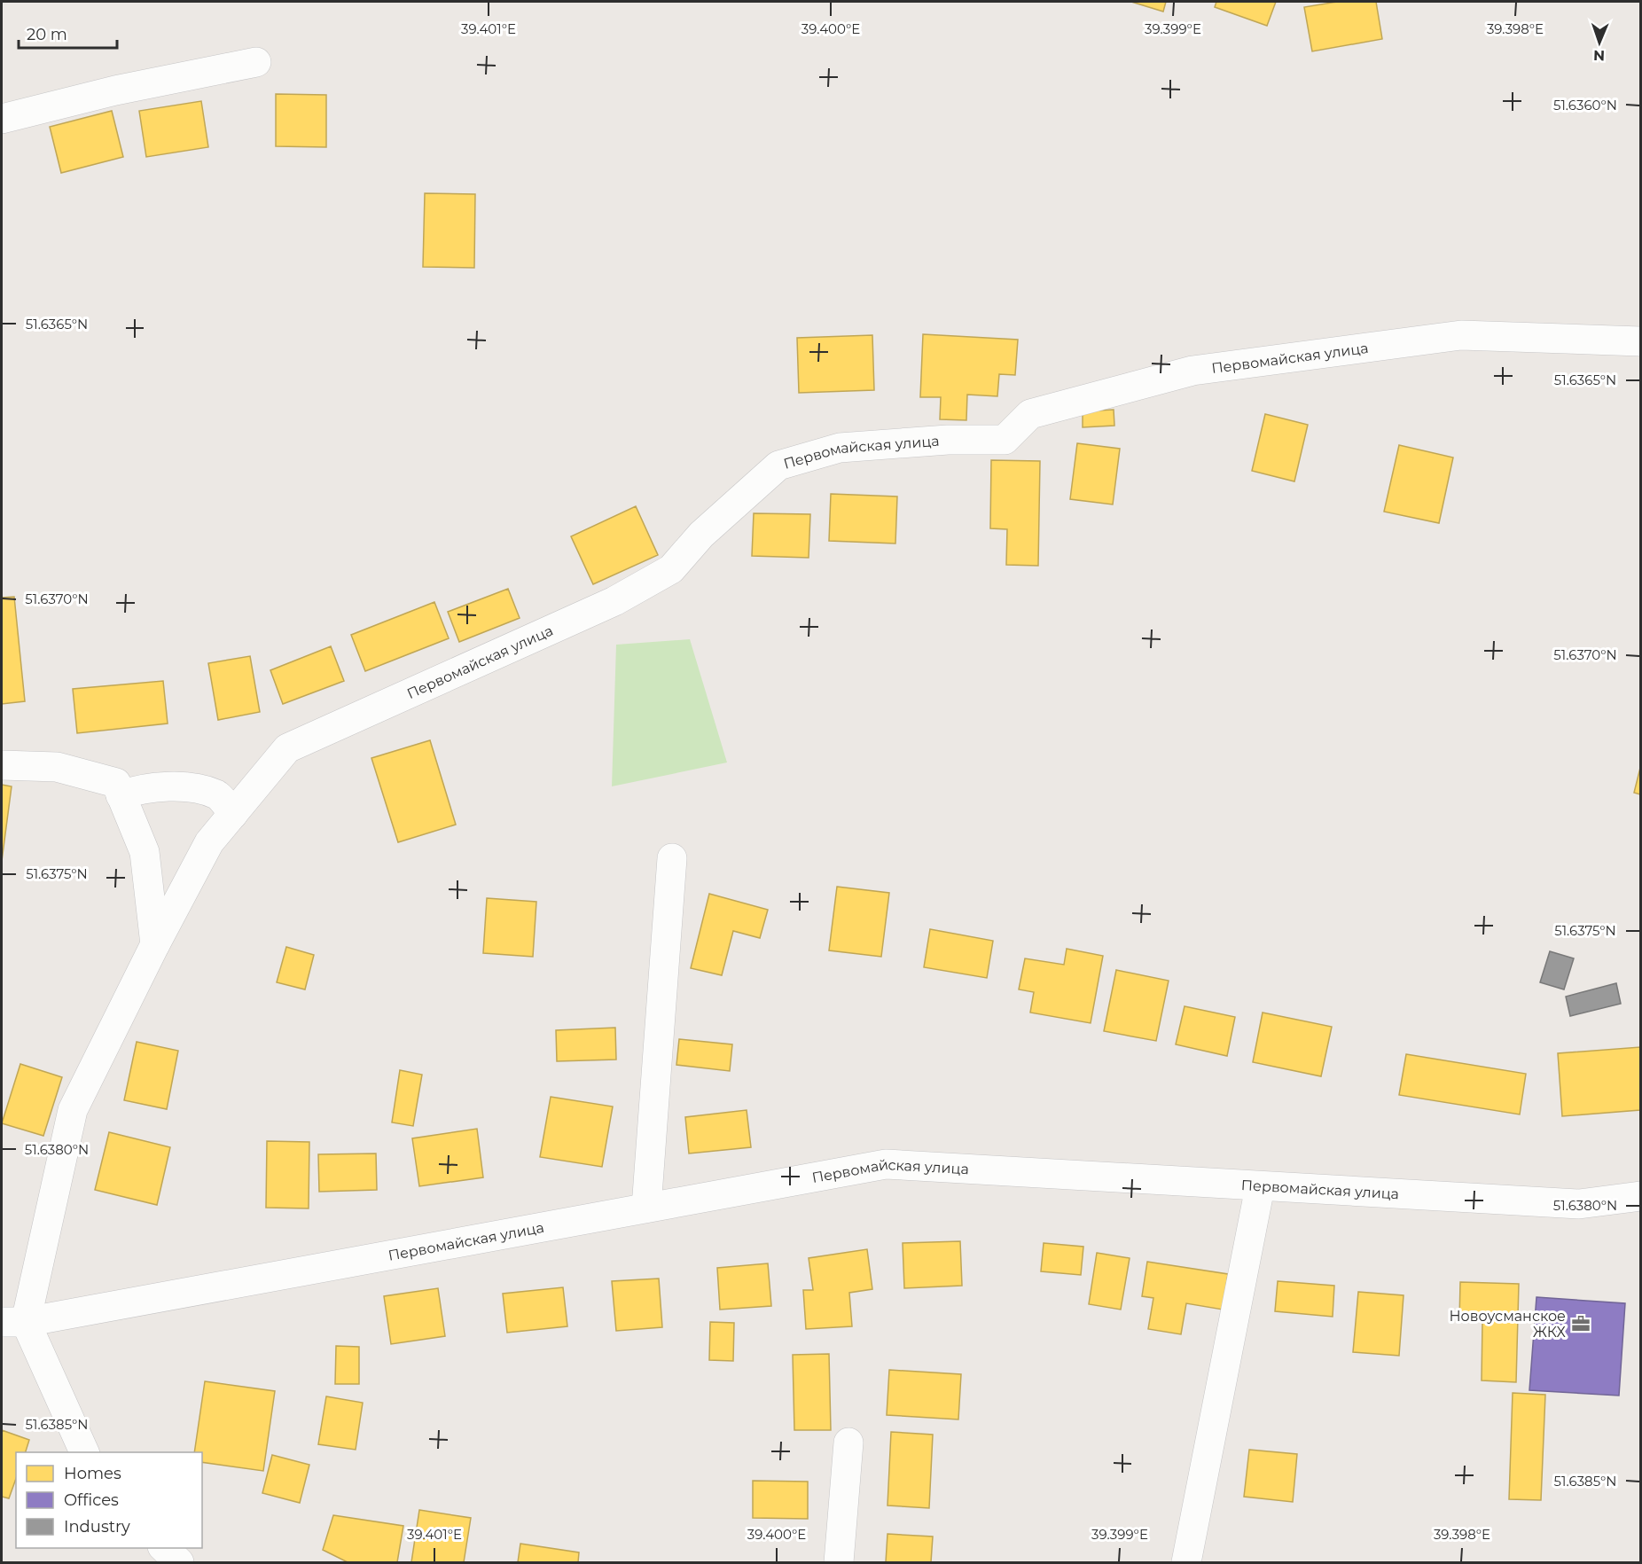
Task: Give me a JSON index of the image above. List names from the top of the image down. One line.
{"streets":{"street":["Первомайская улица"]},"places":{"office":["Новоусманское ЖКХ"]},"legend":["Homes","Offices","Industry"],"scale_bar":"20 m","north":"bottom","coordinates":["39.401°E","39.400°E","39.399°E","39.398°E","51.6360°N","51.6365°N","51.6370°N","51.6375°N","51.6380°N","51.6385°N"]}
